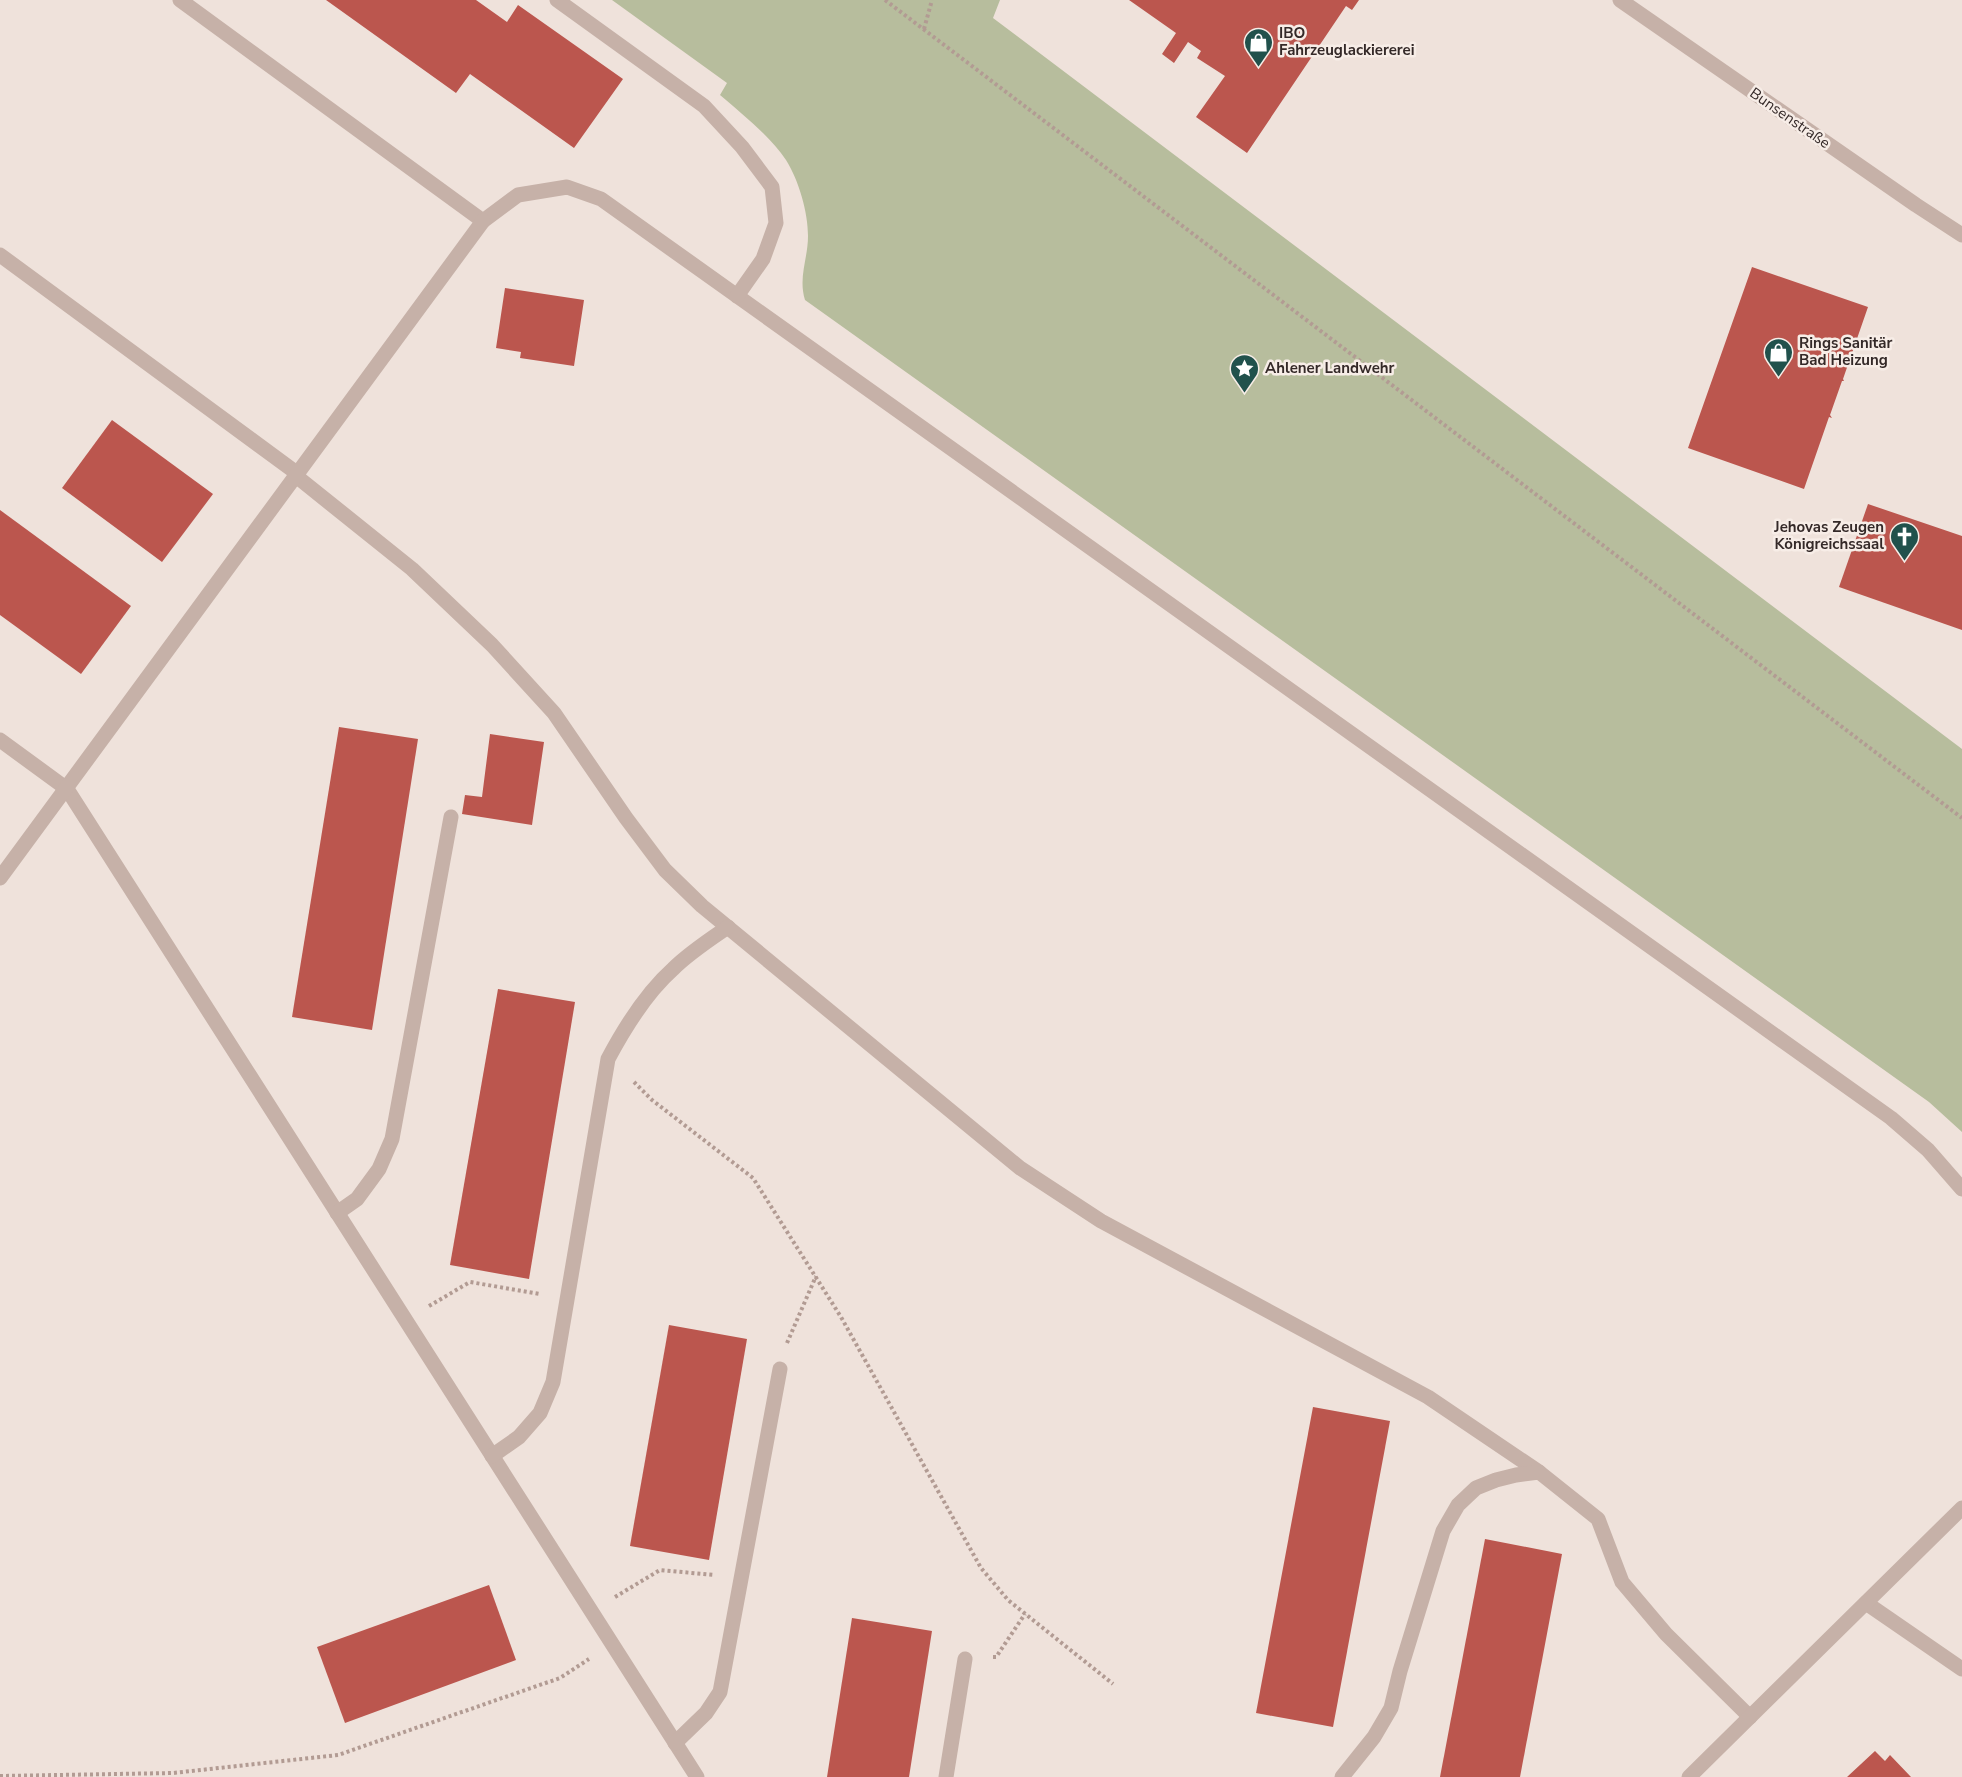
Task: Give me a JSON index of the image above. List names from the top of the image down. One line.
{"streets":{"street":["Bunsenstraße"]},"places":{"shop":["IBO Fahrzeuglackiererei","Rings Sanitär Bad Heizung"],"place":["Ahlener Landwehr"],"church":["Jehovas Zeugen Königreichssaal"]}}
